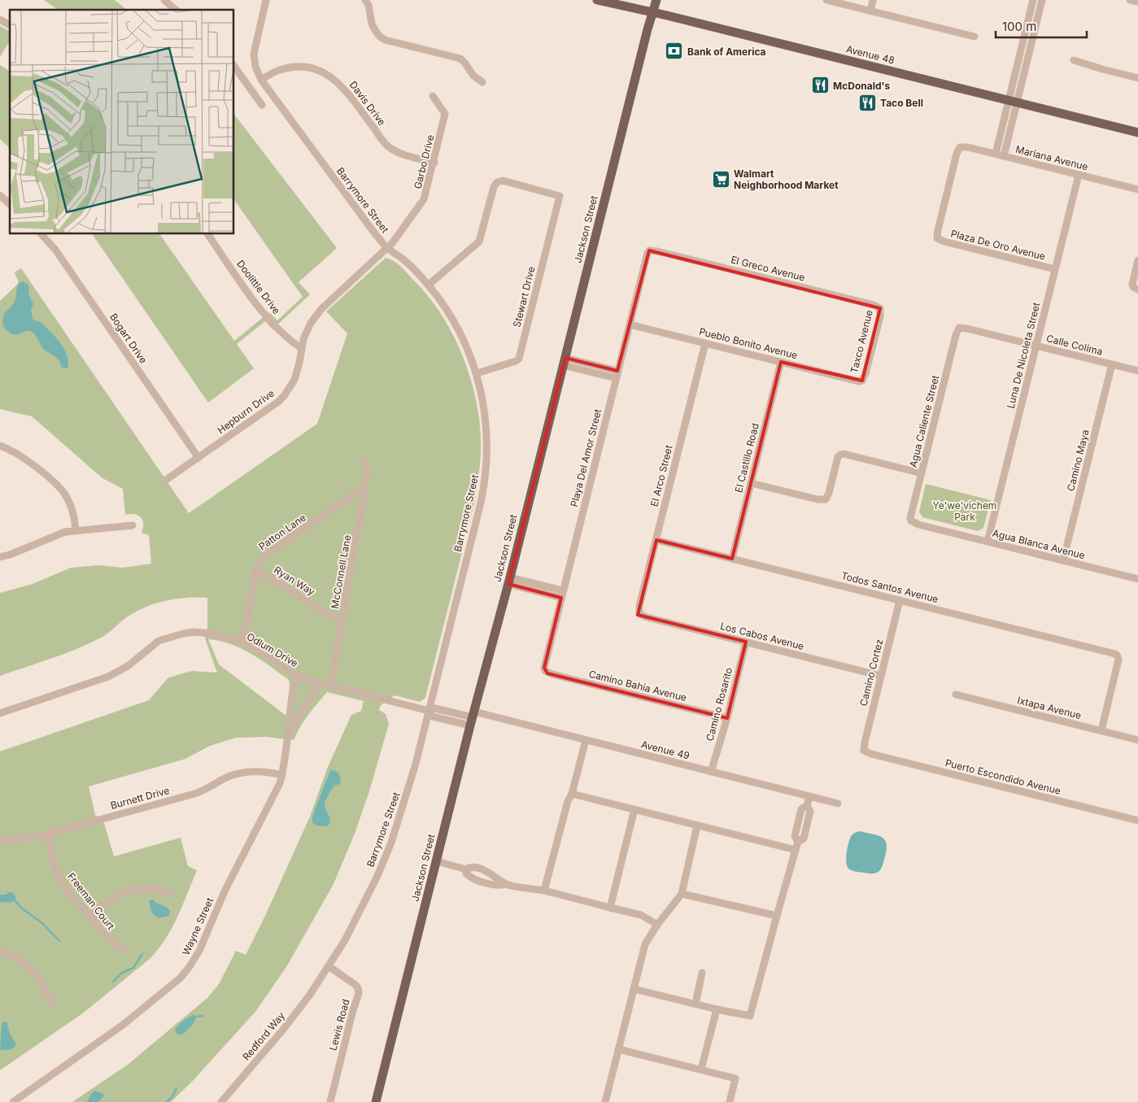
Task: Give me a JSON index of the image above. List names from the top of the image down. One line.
{"streets":{"main road":["Avenue 48","Jackson Street"],"street":["Davis Drive","Mariana Avenue","Garbo Drive","Barrymore Street","Plaza De Oro Avenue","El Greco Avenue","Doolittle Drive","Stewart Drive","Bogart Drive","Taxco Avenue","Pueblo Bonito Avenue","Calle Colima","Luna De Nicoleta Street","Hepburn Drive","Agua Caliente Street","Playa Del Amor Street","El Castillo Road","Camino Maya","El Arco Street","Patton Lane","Agua Blanca Avenue","McConnell Lane","Ryan Way","Todos Santos Avenue","Los Cabos Avenue","Odlum Drive","Camino Cortez","Camino Bahia Avenue","Camino Rosarito","Ixtapa Avenue","Avenue 49","Puerto Escondido Avenue","Burnett Drive","Freeman Court","Wayne Street","Lewis Road","Redford Way"]},"crossings":[["Avenue 48","Jackson Street"],["Davis Drive","Garbo Drive"],["Davis Drive","Barrymore Street"],["Mariana Avenue","Plaza De Oro Avenue"],["Mariana Avenue","Luna De Nicoleta Street"],["Garbo Drive","Barrymore Street"],["Garbo Drive","Hepburn Drive"],["Barrymore Street","Stewart Drive"],["Barrymore Street","Hepburn Drive"],["Barrymore Street","Odlum Drive"],["Barrymore Street","Lewis Road"],["Barrymore Street","Redford Way"],["Jackson Street","Odlum Drive"],["Jackson Street","Avenue 49"],["Plaza De Oro Avenue","Luna De Nicoleta Street"],["El Greco Avenue","Taxco Avenue"],["El Greco Avenue","Playa Del Amor Street"],["Doolittle Drive","Hepburn Drive"],["Bogart Drive","Hepburn Drive"],["Taxco Avenue","Pueblo Bonito Avenue"],["Pueblo Bonito Avenue","Playa Del Amor Street"],["Pueblo Bonito Avenue","El Castillo Road"],["Pueblo Bonito Avenue","El Arco Street"],["Calle Colima","Luna De Nicoleta Street"],["Calle Colima","Agua Caliente Street"],["Calle Colima","Camino Maya"],["Luna De Nicoleta Street","Agua Blanca Avenue"],["Agua Caliente Street","Agua Blanca Avenue"],["Playa Del Amor Street","Camino Bahia Avenue"],["El Castillo Road","Todos Santos Avenue"],["Camino Maya","Agua Blanca Avenue"],["El Arco Street","Todos Santos Avenue"],["El Arco Street","Los Cabos Avenue"],["Patton Lane","McConnell Lane"],["Patton Lane","Ryan Way"],["Patton Lane","Odlum Drive"],["McConnell Lane","Ryan Way"],["McConnell Lane","Odlum Drive"],["Todos Santos Avenue","Camino Cortez"],["Todos Santos Avenue","Ixtapa Avenue"],["Los Cabos Avenue","Camino Cortez"],["Los Cabos Avenue","Camino Rosarito"],["Odlum Drive","Avenue 49"],["Odlum Drive","Wayne Street"],["Camino Cortez","Puerto Escondido Avenue"],["Camino Bahia Avenue","Camino Rosarito"],["Camino Rosarito","Avenue 49"],["Burnett Drive","Freeman Court"],["Burnett Drive","Wayne Street"]],"parks":["Ye'we'vichem Park"],"places":{"bank":["Bank of America"],"restaurant":["McDonald's","Taco Bell"],"supermarket":["Walmart Neighborhood Market"]},"scale_bar":"100 m"}
